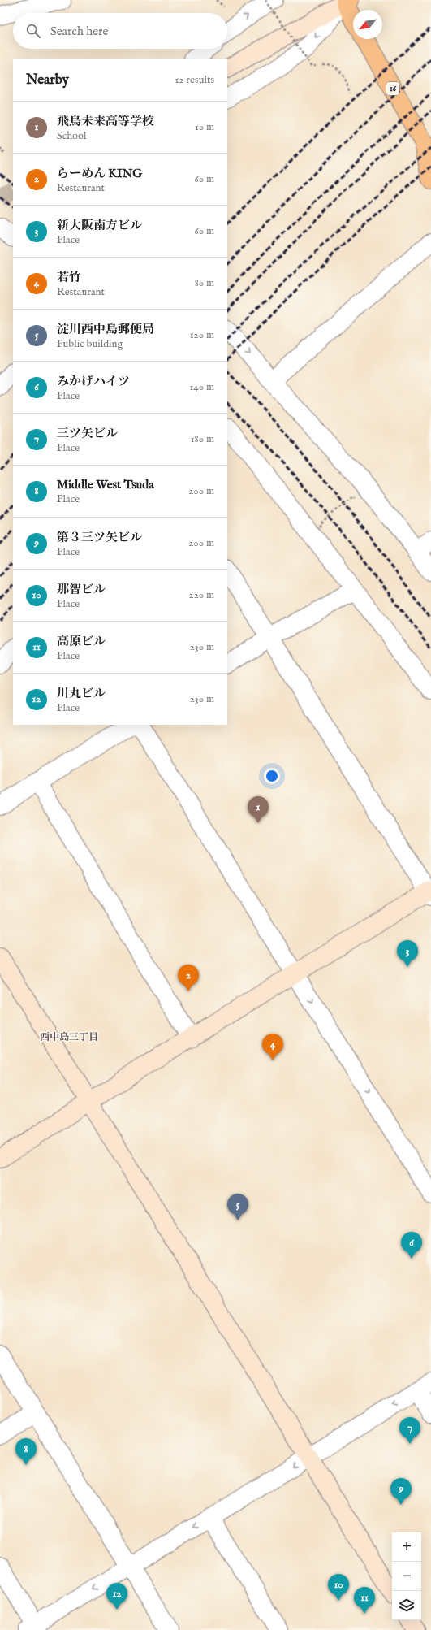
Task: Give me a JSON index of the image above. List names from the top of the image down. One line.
{"streets":{"main road":["16"]},"districts":["西中島三丁目"],"north":"bottom left","page":{"search":"Search here","heading":["Nearby","12 results"],"list":[{"mark":"1","name":"飛鳥未来高等学校","note":"School","value":"10 m"},{"mark":"2","name":"らーめん KING","note":"Restaurant","value":"60 m"},{"mark":"3","name":"新大阪南方ビル","note":"Place","value":"60 m"},{"mark":"4","name":"若竹","note":"Restaurant","value":"80 m"},{"mark":"5","name":"淀川西中島郵便局","note":"Public building","value":"120 m"},{"mark":"6","name":"みかげハイツ","note":"Place","value":"140 m"},{"mark":"7","name":"三ツ矢ビル","note":"Place","value":"180 m"},{"mark":"8","name":"Middle West Tsuda","note":"Place","value":"200 m"},{"mark":"9","name":"第３三ツ矢ビル","note":"Place","value":"200 m"},{"mark":"10","name":"那智ビル","note":"Place","value":"220 m"},{"mark":"11","name":"高原ビル","note":"Place","value":"230 m"},{"mark":"12","name":"川丸ビル","note":"Place","value":"230 m"}],"pins":["1","3","2","4","5","6","7","8","9","10","12","11"],"map_buttons":["+","−"]}}
